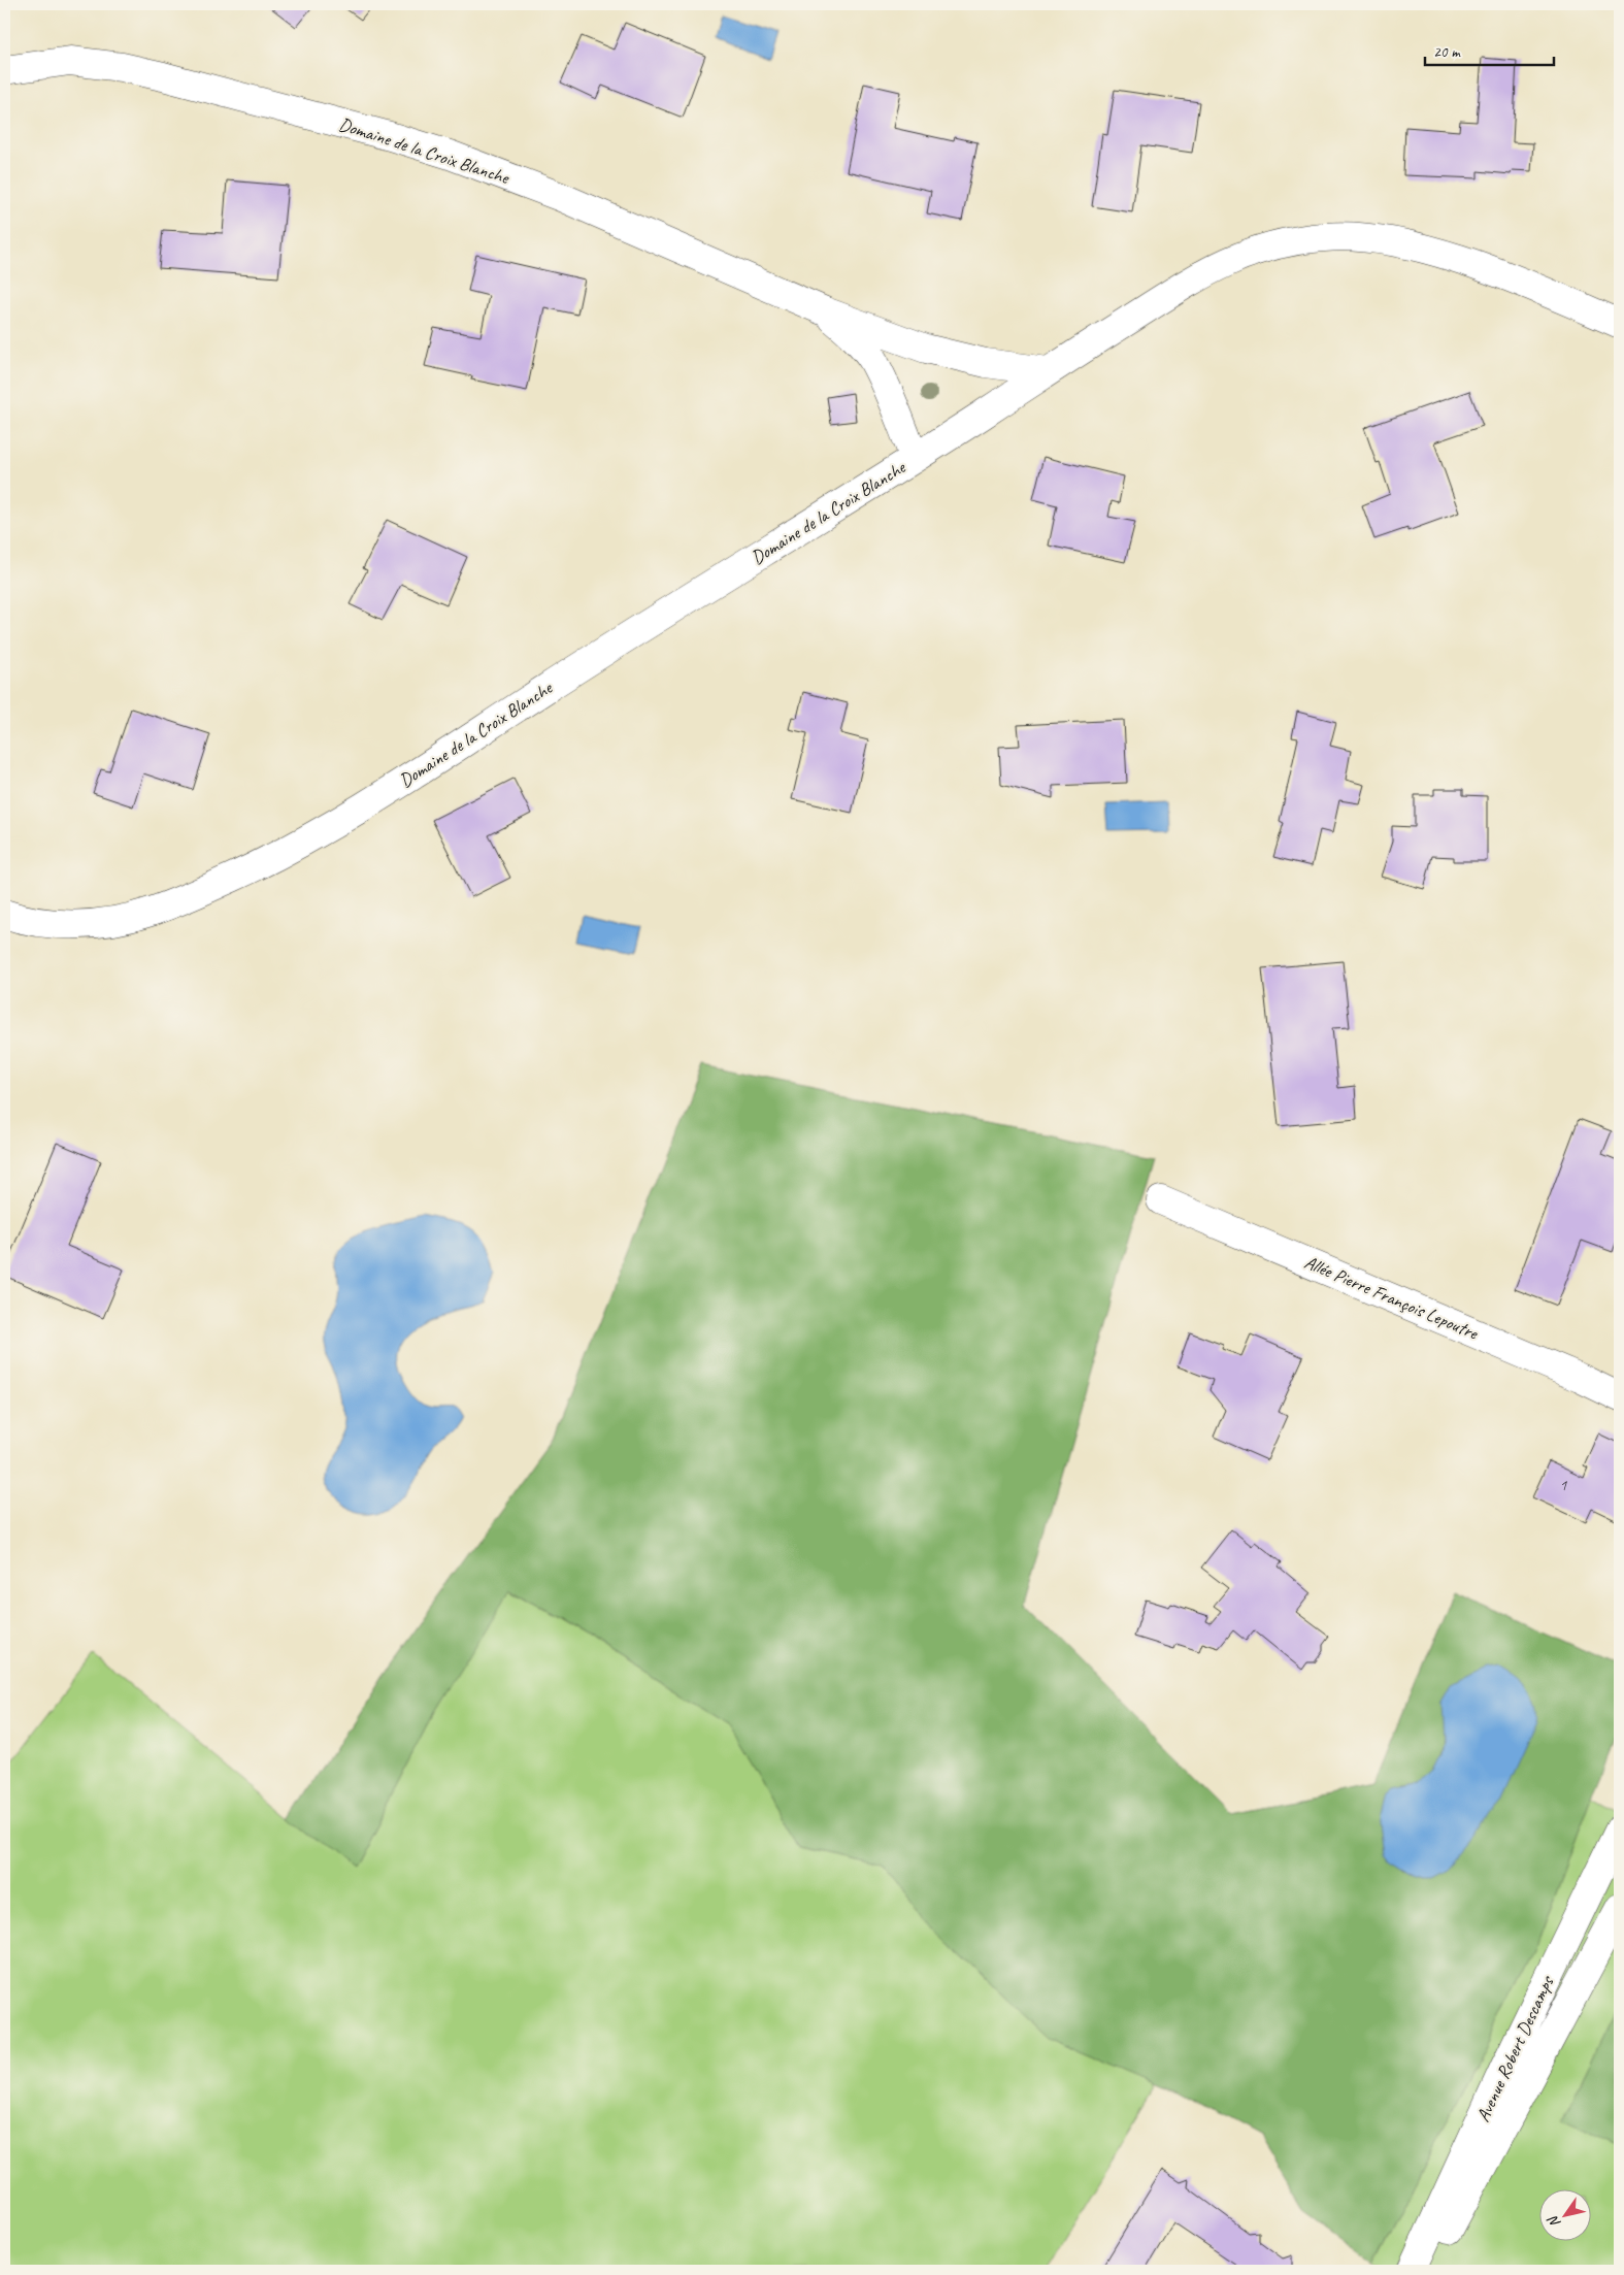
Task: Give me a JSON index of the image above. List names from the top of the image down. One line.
{"streets":{"street":["Domaine de la Croix Blanche","Allée Pierre François Lepoutre","Avenue Robert Descamps"]},"house_numbers":["1"],"scale_bar":"20 m","north":"bottom left"}
